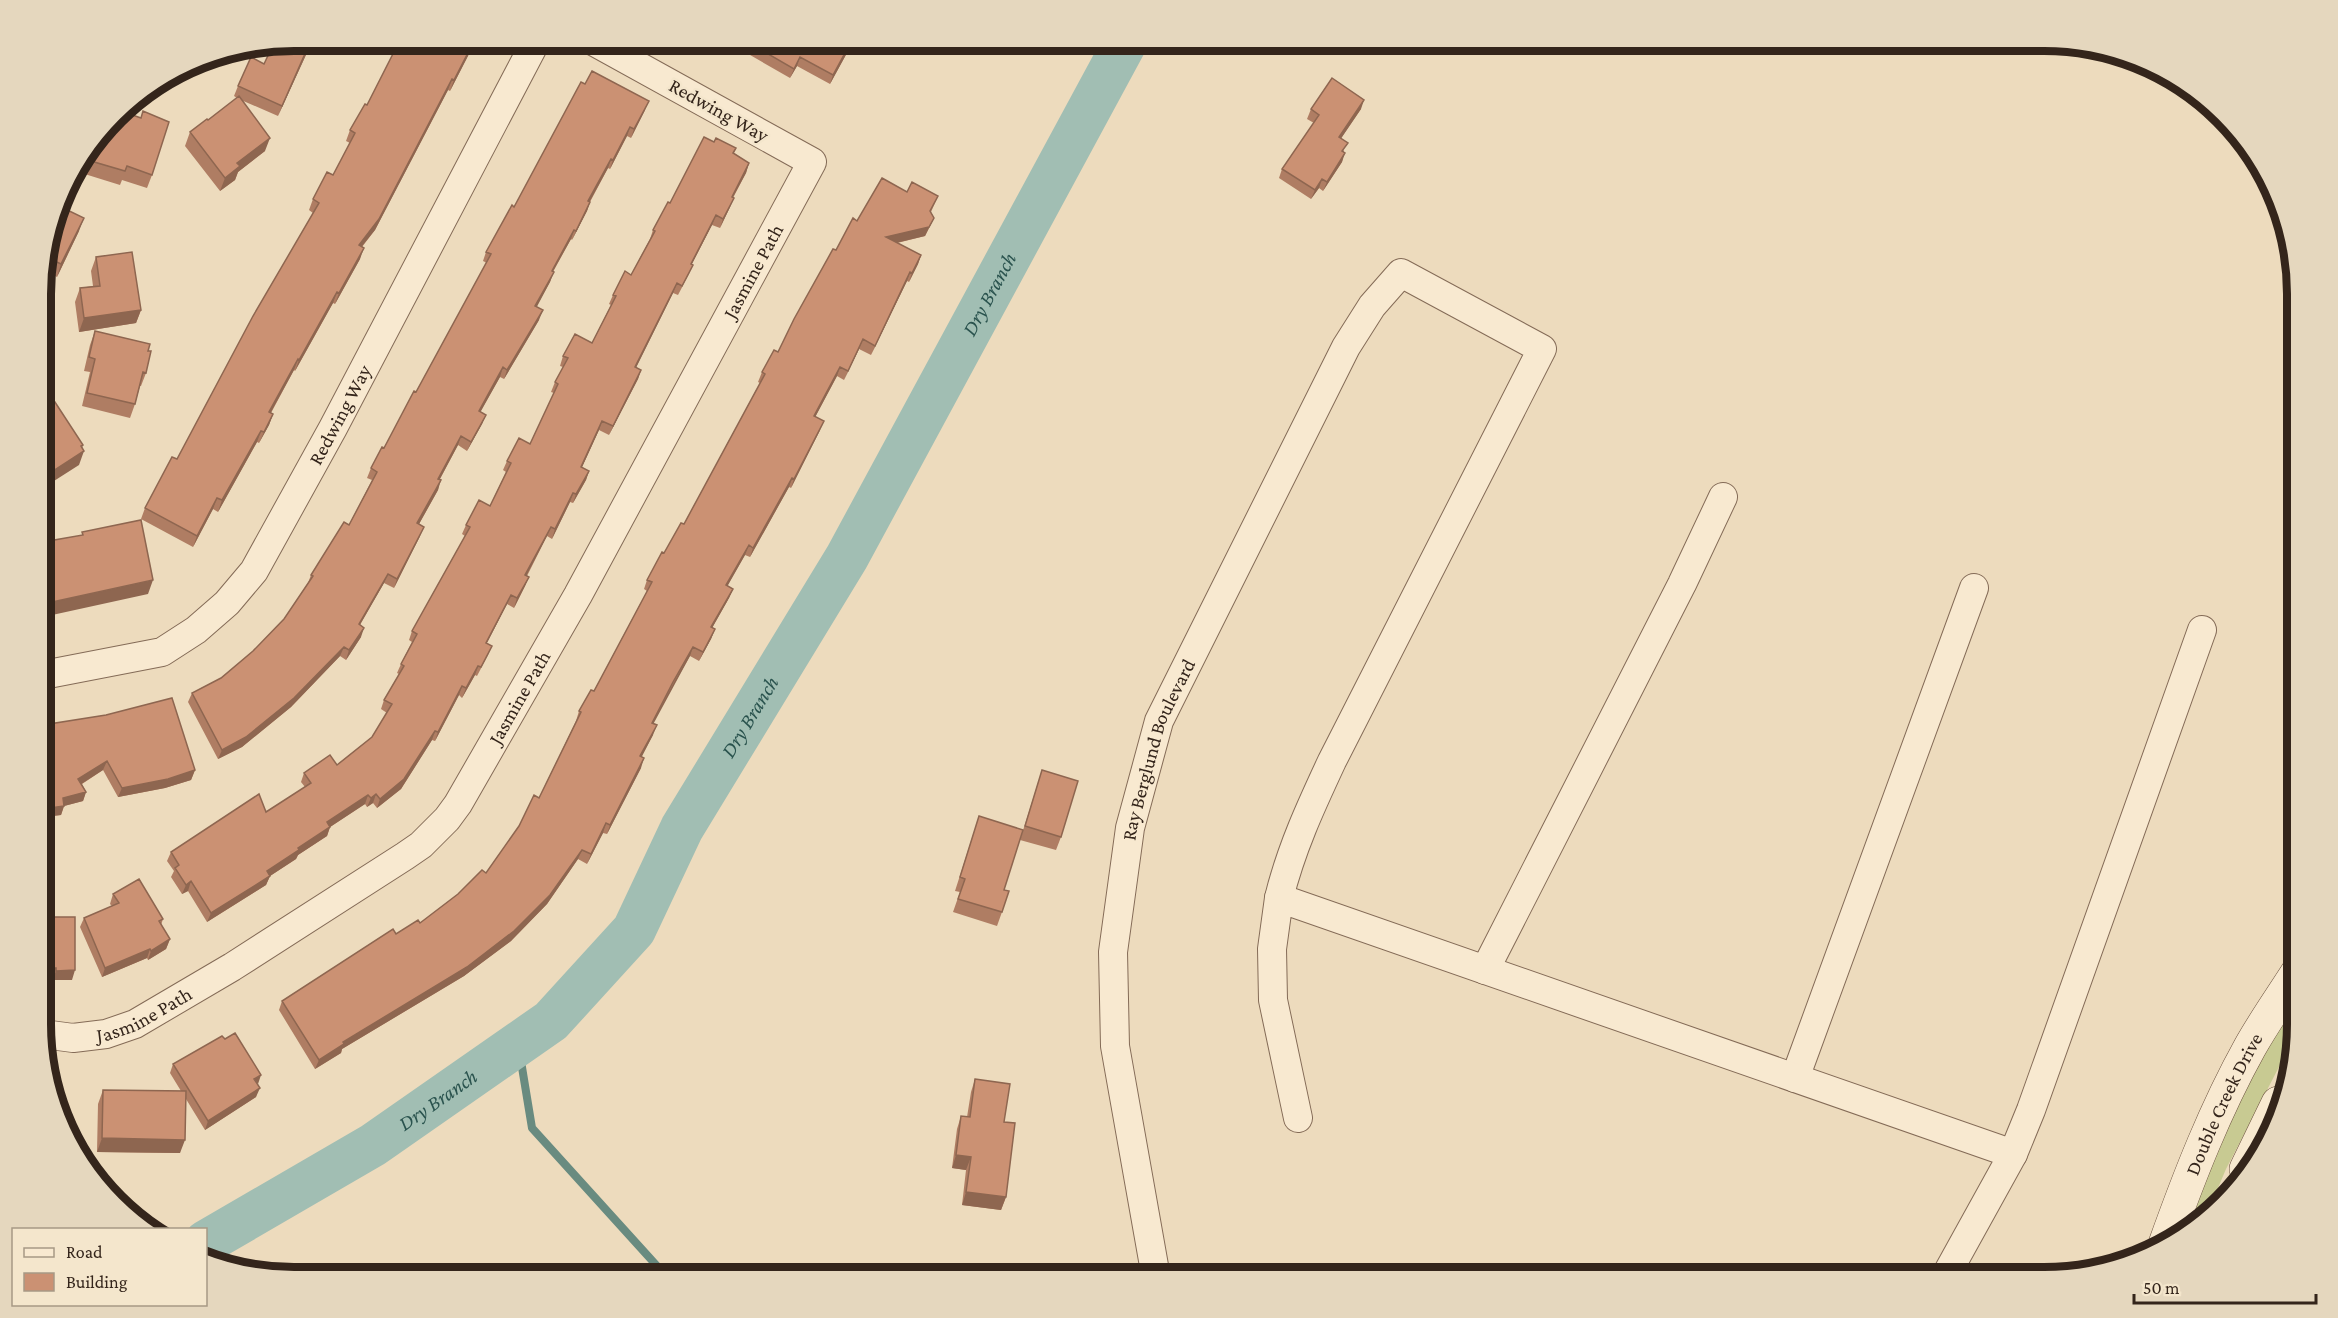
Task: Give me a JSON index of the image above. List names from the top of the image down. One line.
{"streets":{"street":["Redwing Way","Jasmine Path","Ray Berglund Boulevard","Double Creek Drive"]},"crossings":[["Redwing Way","Jasmine Path"]],"water":["Dry Branch"],"legend":["Road","Building"],"scale_bar":"50 m"}
